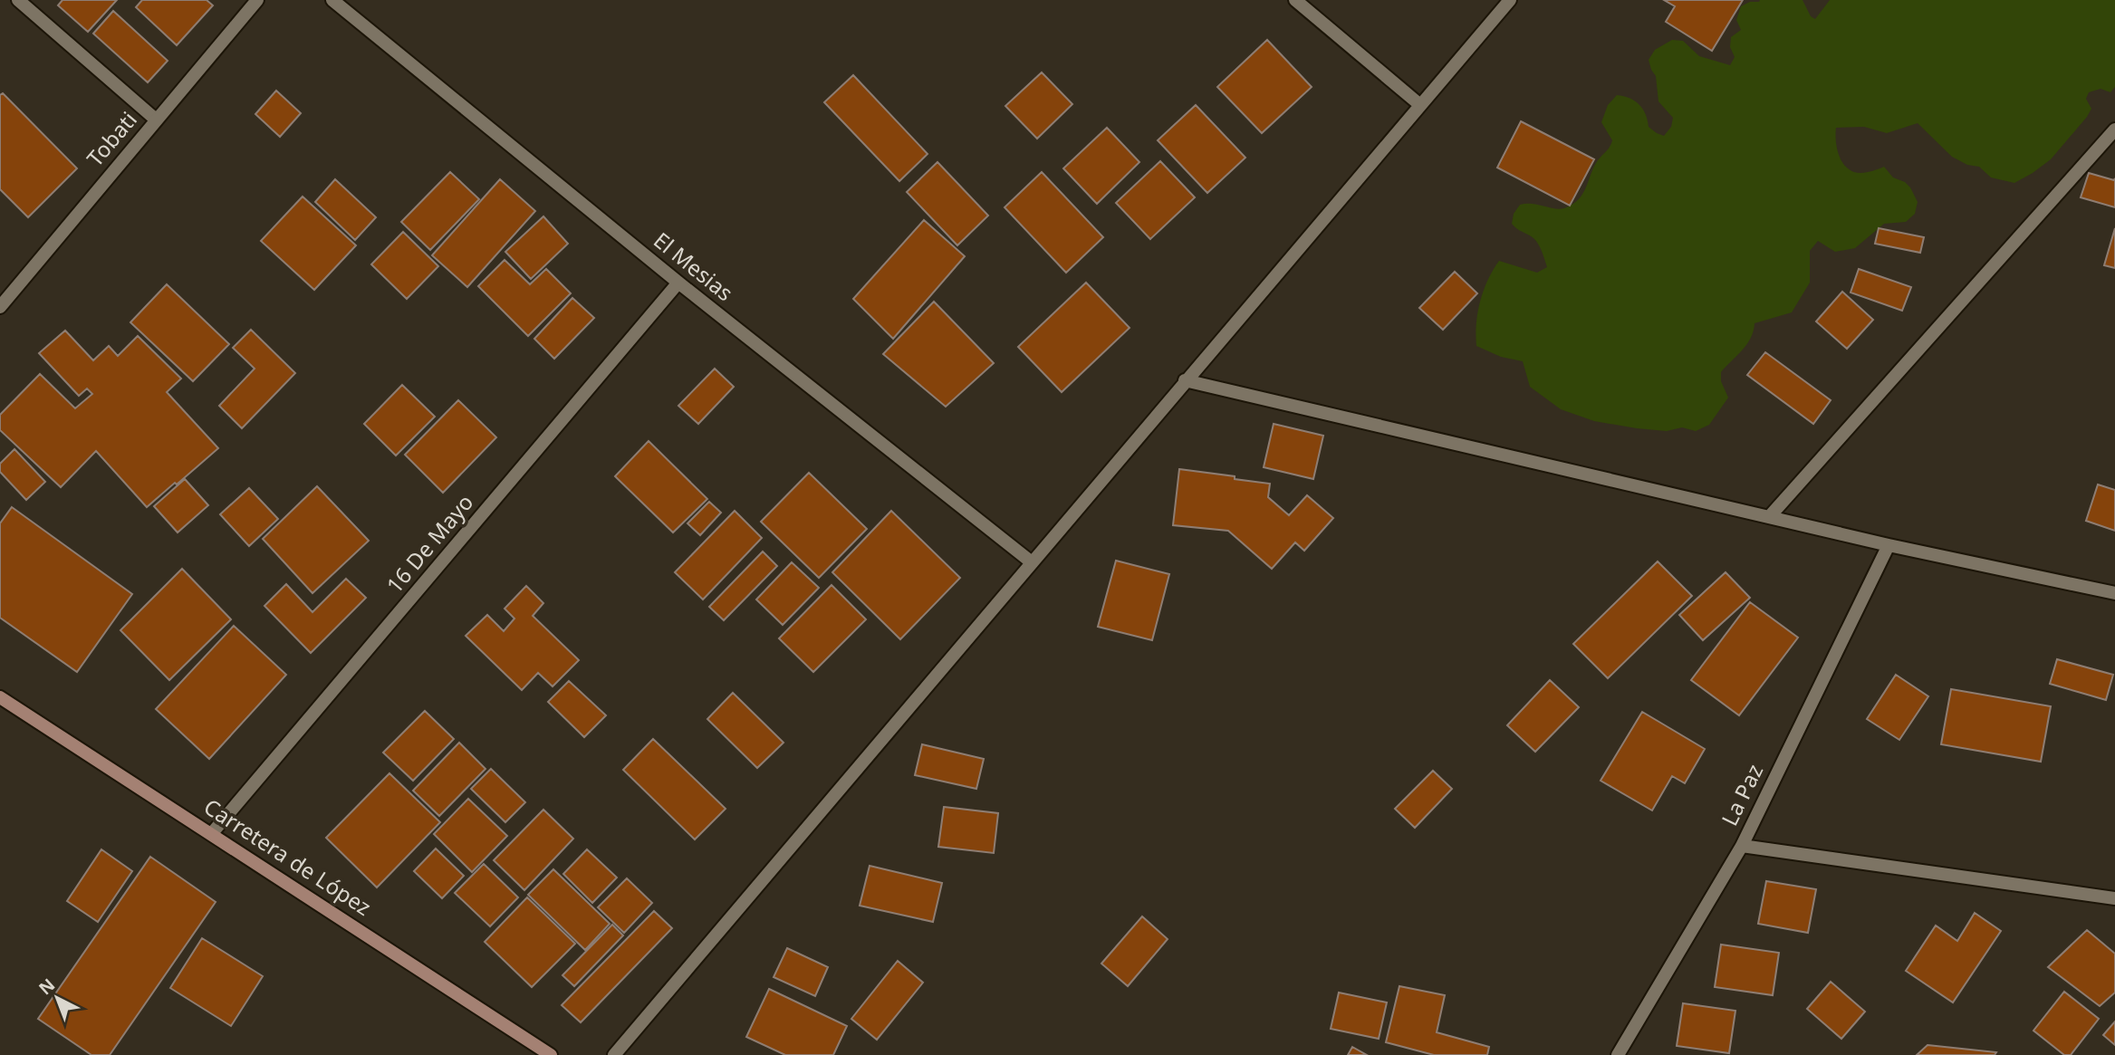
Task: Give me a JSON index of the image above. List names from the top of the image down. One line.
{"streets":{"main road":["Carretera de López"],"street":["Tobati","El Mesias","16 De Mayo","La Paz"]},"crossings":[["El Mesias","16 De Mayo"],["16 De Mayo","Carretera de López"]],"north":"top left"}
